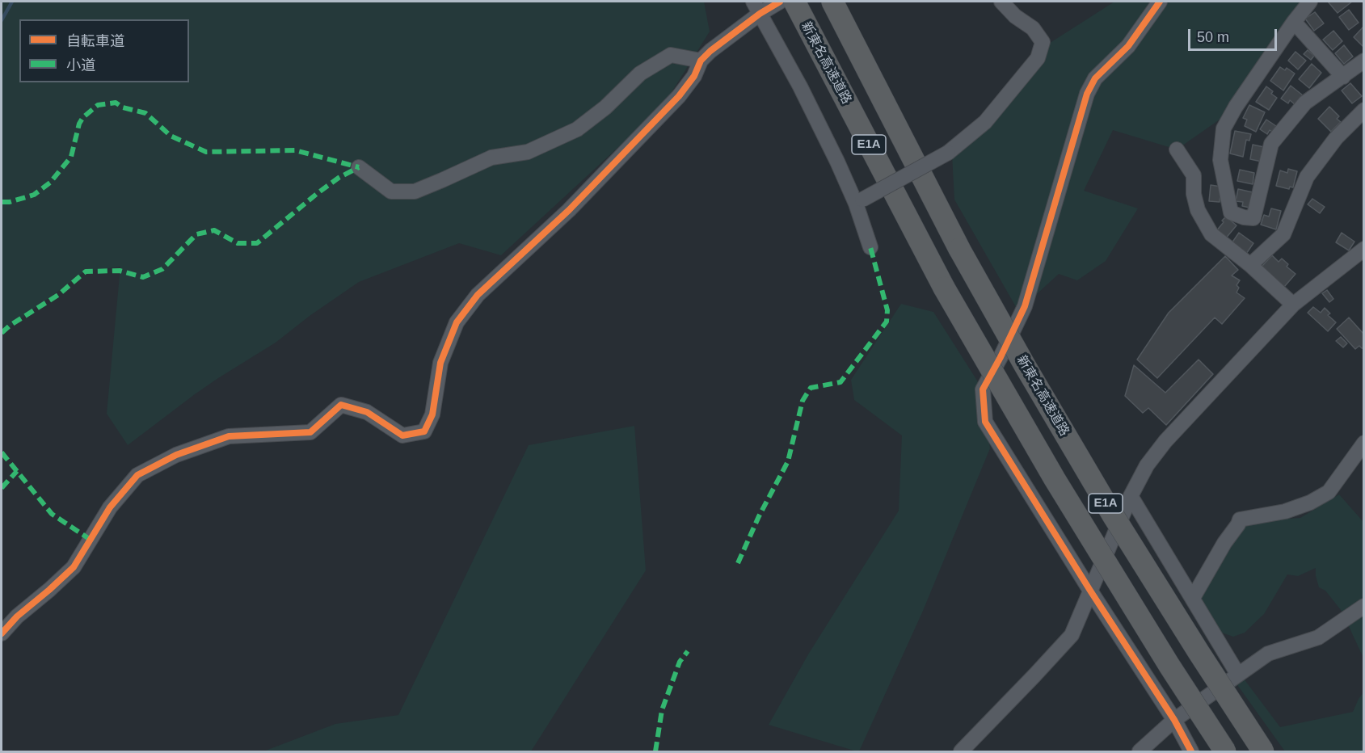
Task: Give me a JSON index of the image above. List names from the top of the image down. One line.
{"streets":{"highway":["新東名高速道路","E1A"]},"legend":["自転車道","小道"],"scale_bar":"50 m"}
